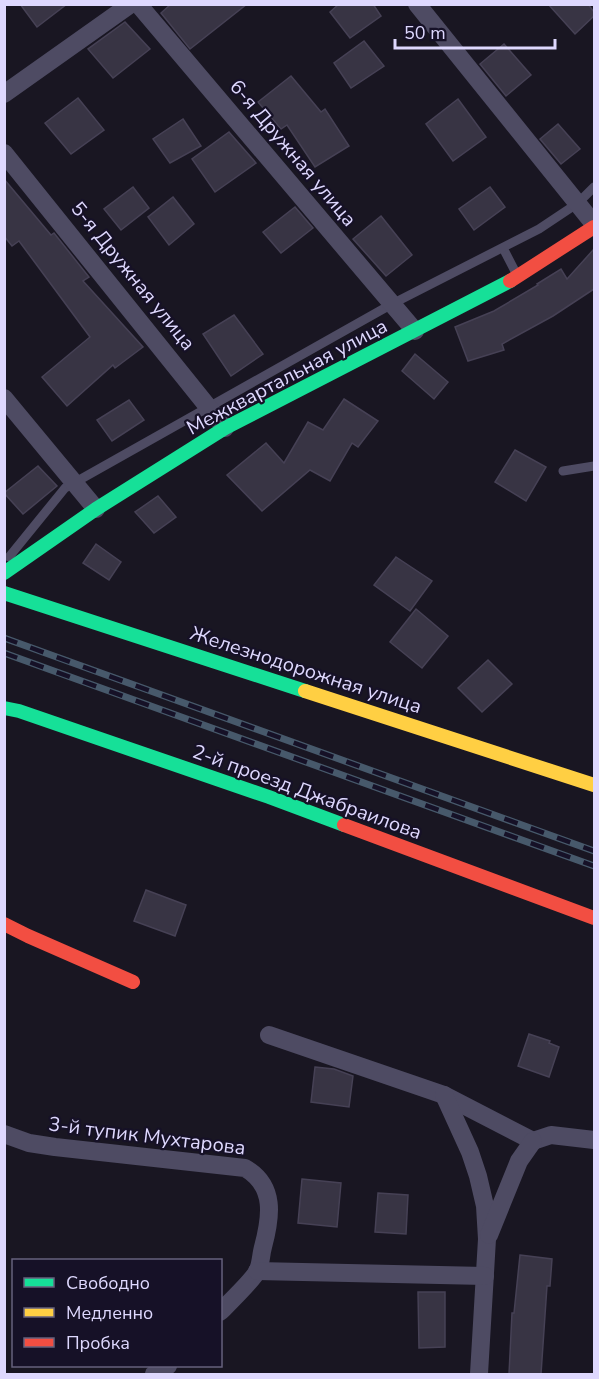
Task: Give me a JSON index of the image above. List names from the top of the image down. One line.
{"streets":{"street":["6-я Дружная улица","5-я Дружная улица","Межквартальная улица","Железнодорожная улица","2-й проезд Джабраилова","3-й тупик Мухтарова"]},"crossings":[["6-я Дружная улица","Межквартальная улица"],["5-я Дружная улица","Межквартальная улица"]],"legend":["Свободно","Медленно","Пробка"],"scale_bar":"50 m"}
